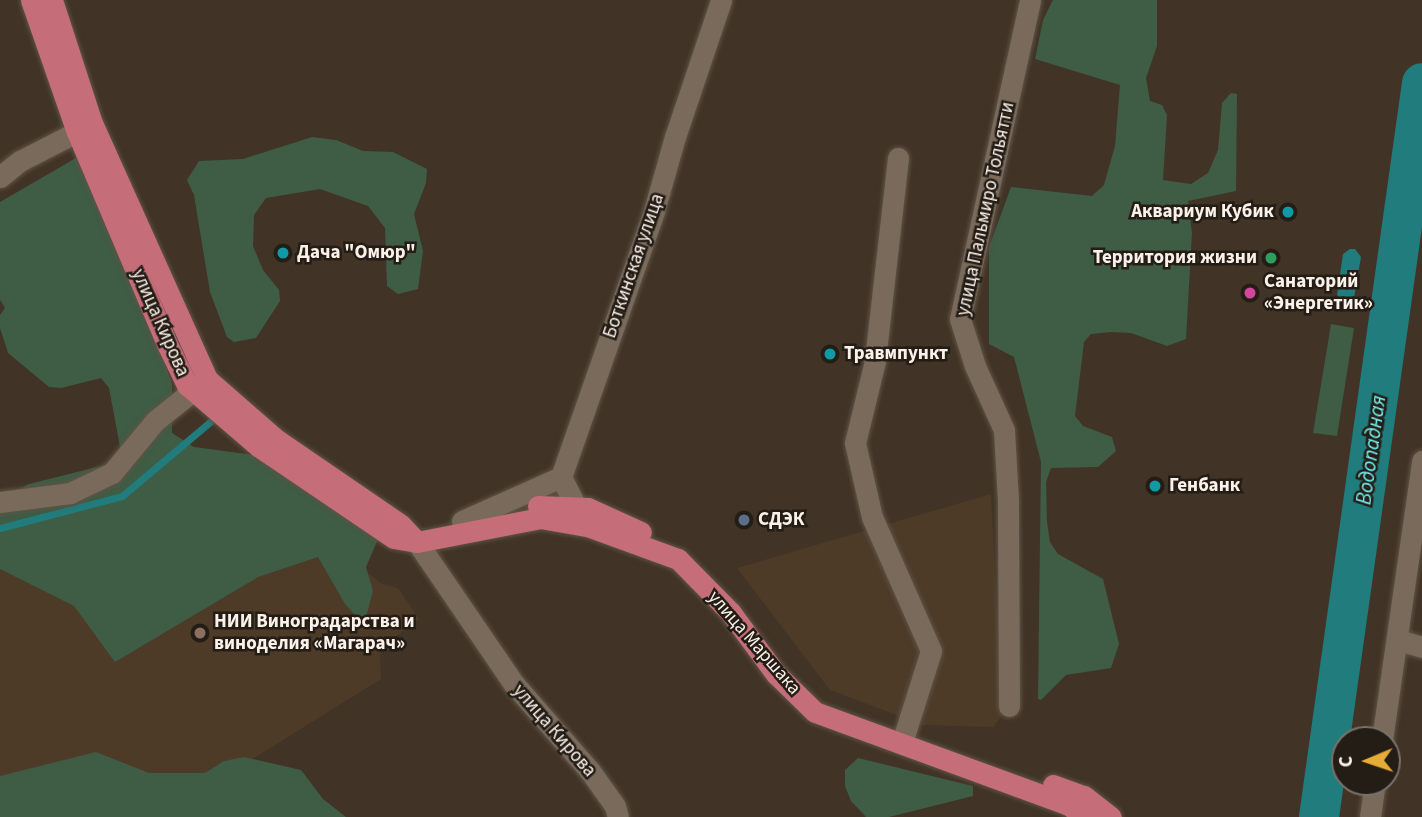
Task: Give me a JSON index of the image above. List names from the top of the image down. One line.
{"streets":{"main road":["улица Кирова","улица Маршака"],"street":["улица Пальмиро Тольятти","Боткинская улица"]},"crossings":[["улица Кирова","улица Маршака"]],"water":["Водопадная"],"places":["Аквариум Кубик","Дача \"Омюр\"","Территория жизни","Санаторий «Энергетик»","Травмпункт","Генбанк","СДЭК","НИИ Виноградарства и виноделия «Магарач»"],"north":"left"}
